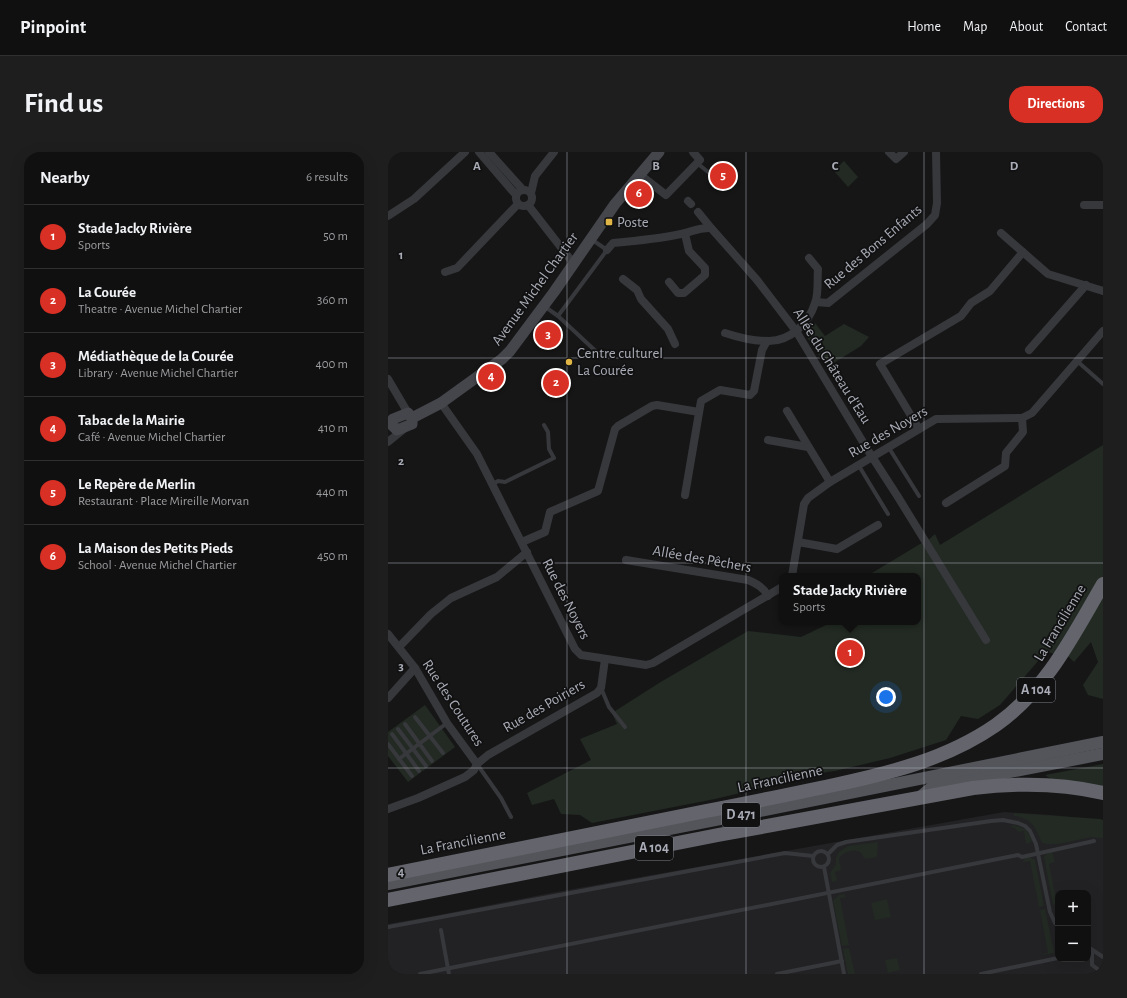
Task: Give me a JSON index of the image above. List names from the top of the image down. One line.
{"streets":{"highway":["La Francilienne","A 104"],"main road":["Avenue Michel Chartier","D 471"],"street":["Rue des Bons Enfants","Allée du Château d'Eau","Rue des Noyers","Allée des Pêchers","Rue des Coutures","Rue des Poiriers"]},"crossings":[["Rue des Bons Enfants","Allée du Château d'Eau"],["Avenue Michel Chartier","Rue des Noyers"],["Allée du Château d'Eau","Rue des Noyers"],["Rue des Noyers","Allée des Pêchers"],["Rue des Noyers","Rue des Poiriers"],["Rue des Coutures","Rue des Poiriers"]],"places":{"transit":["Poste"],"other":["Centre culturel La Courée"]},"page":{"header":"Pinpoint","nav":["Home","Map","About","Contact"],"buttons":"Directions","title":"Find us","heading":["Nearby","6 results"],"pins":["5","6","3","4","2","1"],"list":[{"mark":"1","name":"Stade Jacky Rivière","note":"Sports","value":"50 m"},{"mark":"2","name":"La Courée","note":"Theatre · Avenue Michel Chartier","value":"360 m"},{"mark":"3","name":"Médiathèque de la Courée","note":"Library · Avenue Michel Chartier","value":"400 m"},{"mark":"4","name":"Tabac de la Mairie","note":"Café · Avenue Michel Chartier","value":"410 m"},{"mark":"5","name":"Le Repère de Merlin","note":"Restaurant · Place Mireille Morvan","value":"440 m"},{"mark":"6","name":"La Maison des Petits Pieds","note":"School · Avenue Michel Chartier","value":"450 m"}],"popup":["Stade Jacky Rivière","Sports"],"map_buttons":["+","−"]},"grid":{"columns":["A","B","C","D"],"rows":["1","2","3","4"]}}
